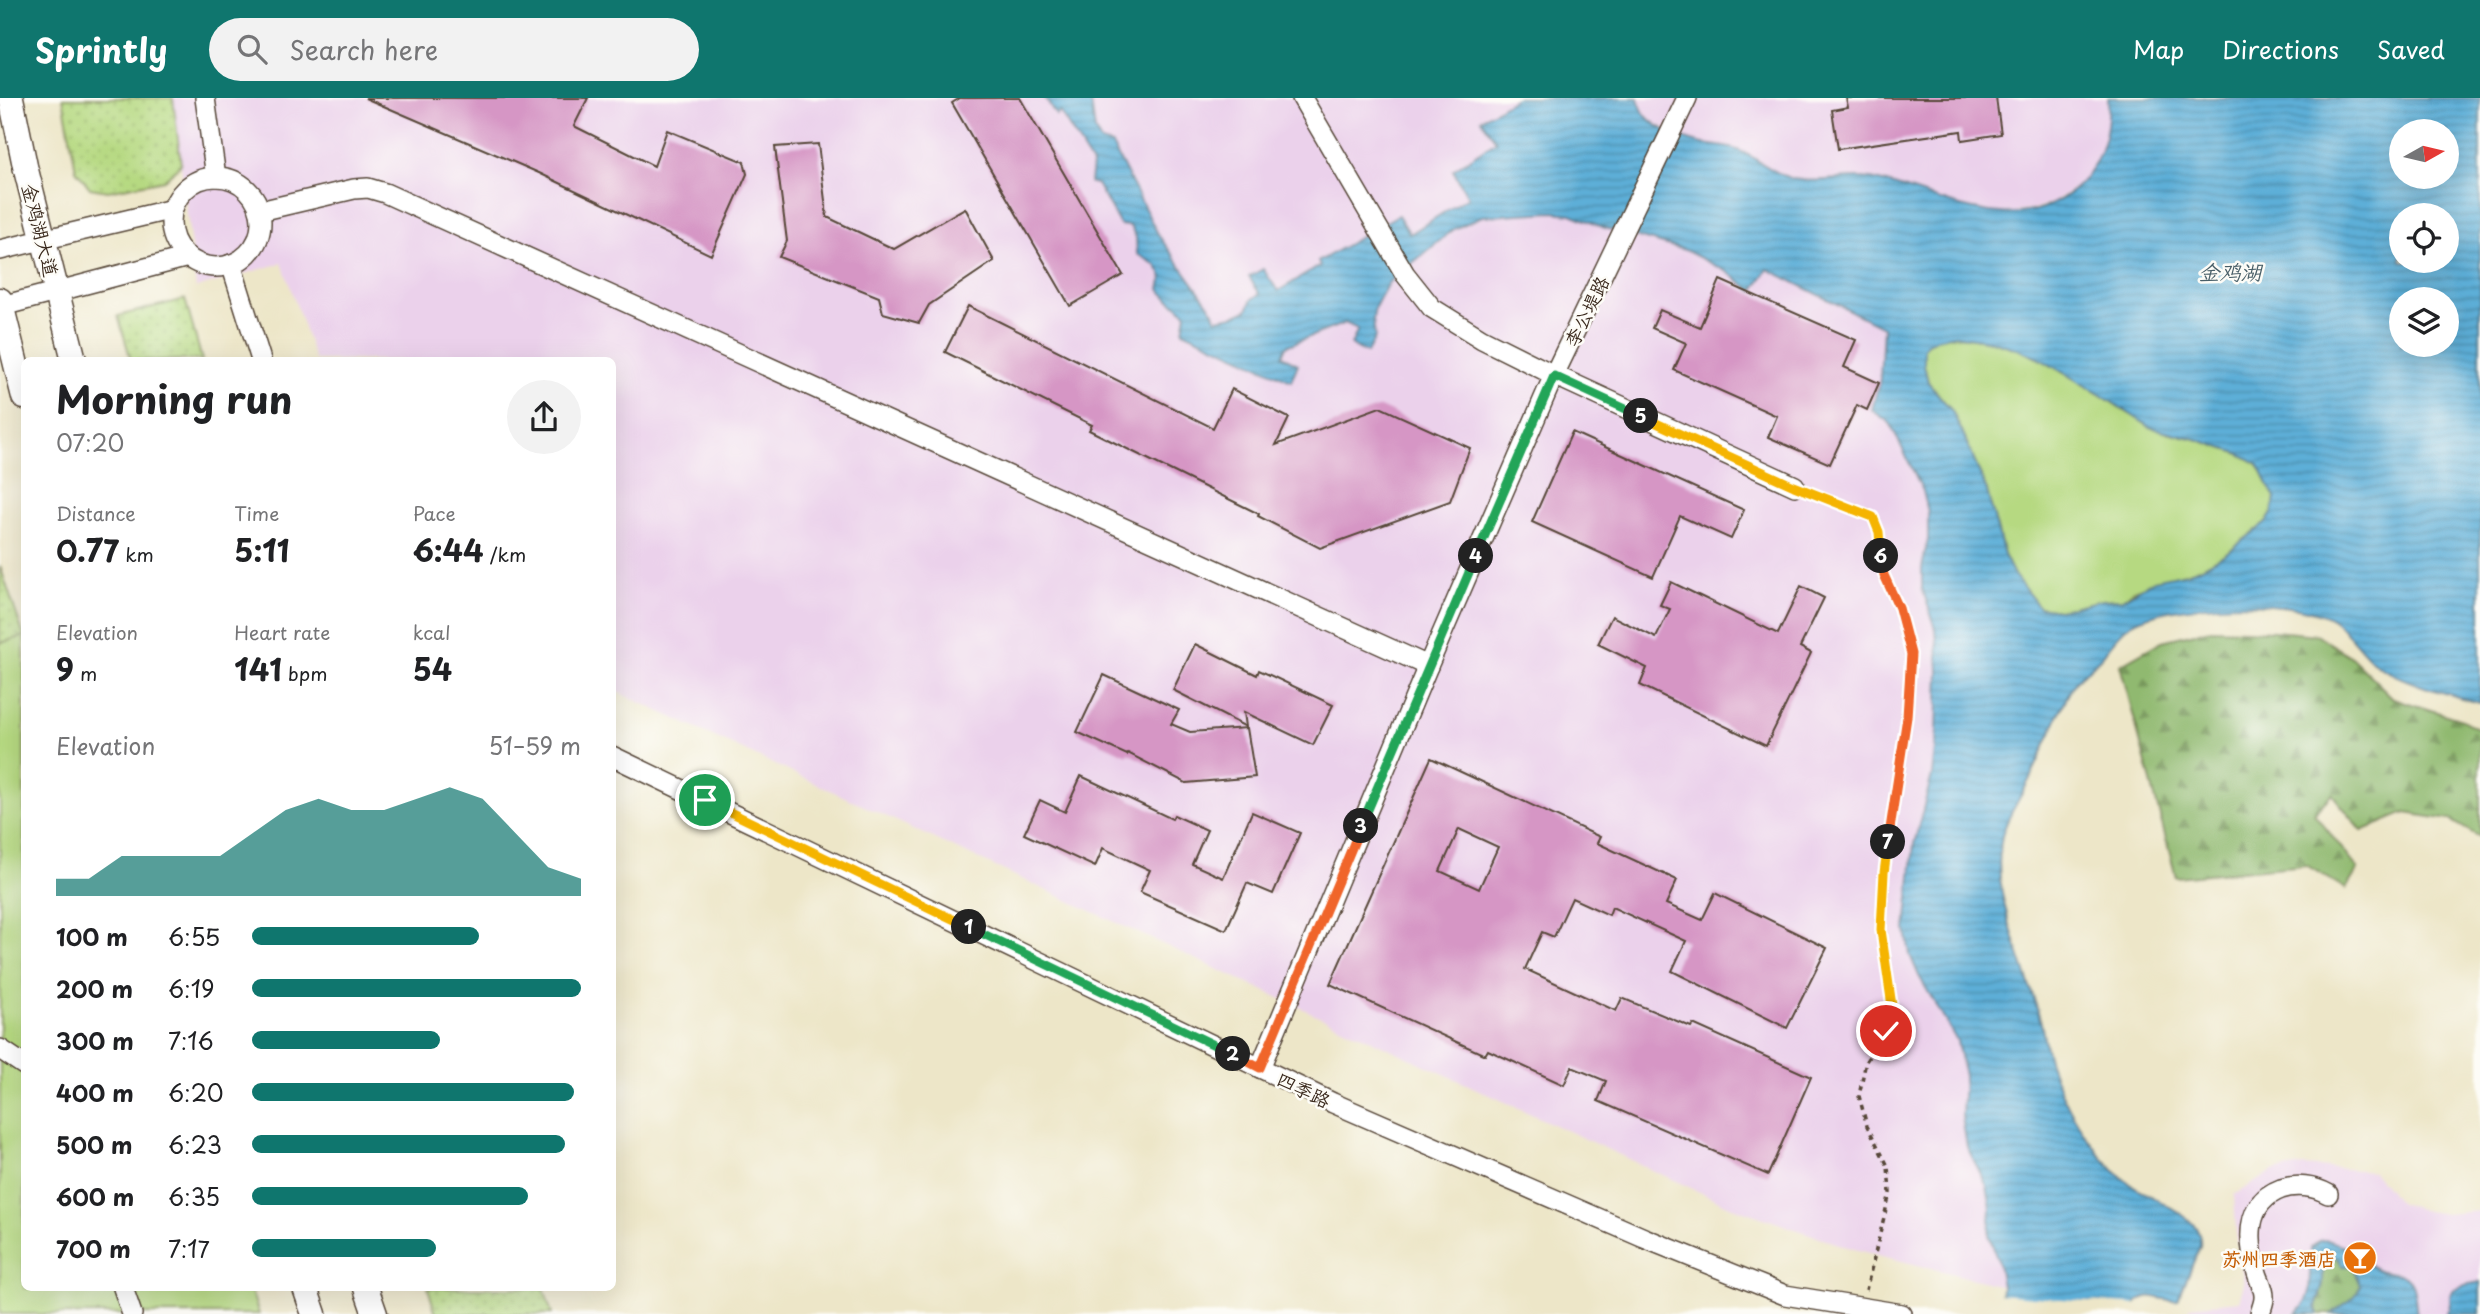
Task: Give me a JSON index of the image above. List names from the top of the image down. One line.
{"streets":{"main road":["金鸡湖大道"],"street":["李公堤路","四季路"]},"crossings":[["李公堤路","四季路"]],"water":["金鸡湖"],"places":{"bar":["苏州四季酒店"]},"north":"right","page":{"header":"Sprintly","search":"Search here","nav":["Map","Directions","Saved"],"heading":["Morning run","07:20"],"pins":["5","4","6","3","7","1","2"],"stats":[["Distance","0.77 km"],["Time","5:11"],["Pace","6:44 /km"],["Elevation","9 m"],["Heart rate","141 bpm"],["kcal","54"]],"chart":["Elevation","51–59 m"],"list":[{"name":"100 m","note":"6:55"},{"name":"200 m","note":"6:19"},{"name":"300 m","note":"7:16"},{"name":"400 m","note":"6:20"},{"name":"500 m","note":"6:23"},{"name":"600 m","note":"6:35"},{"name":"700 m","note":"7:17"}]}}
